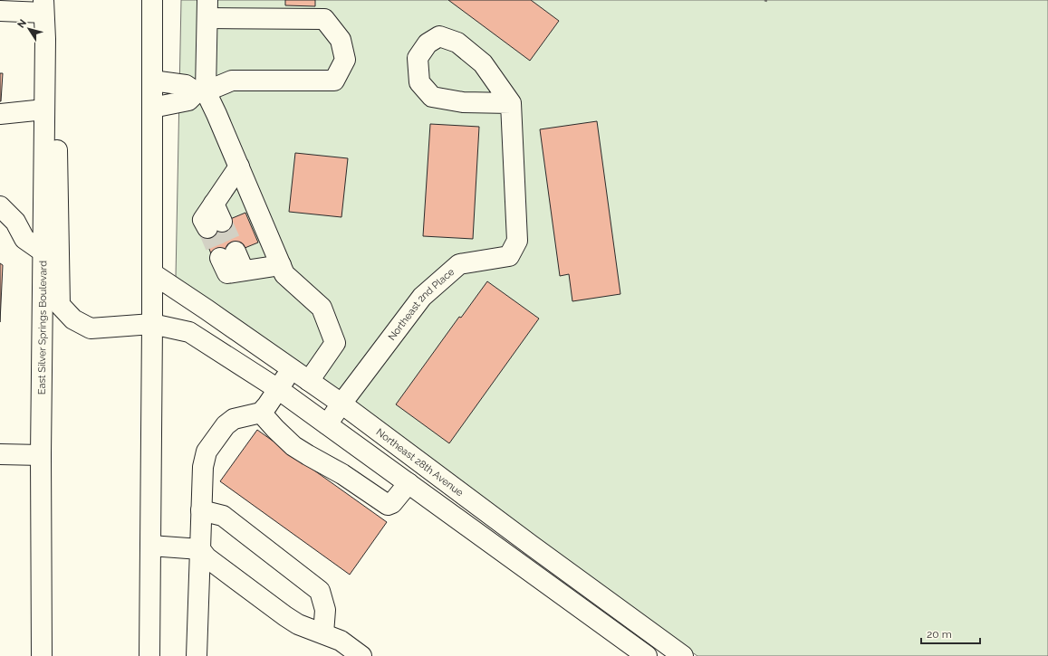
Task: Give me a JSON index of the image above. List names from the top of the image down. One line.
{"streets":{"street":["Northeast 2nd Place","East Silver Springs Boulevard","Northeast 28th Avenue"]},"crossings":[["Northeast 2nd Place","Northeast 28th Avenue"]],"scale_bar":"20 m","north":"top left"}
